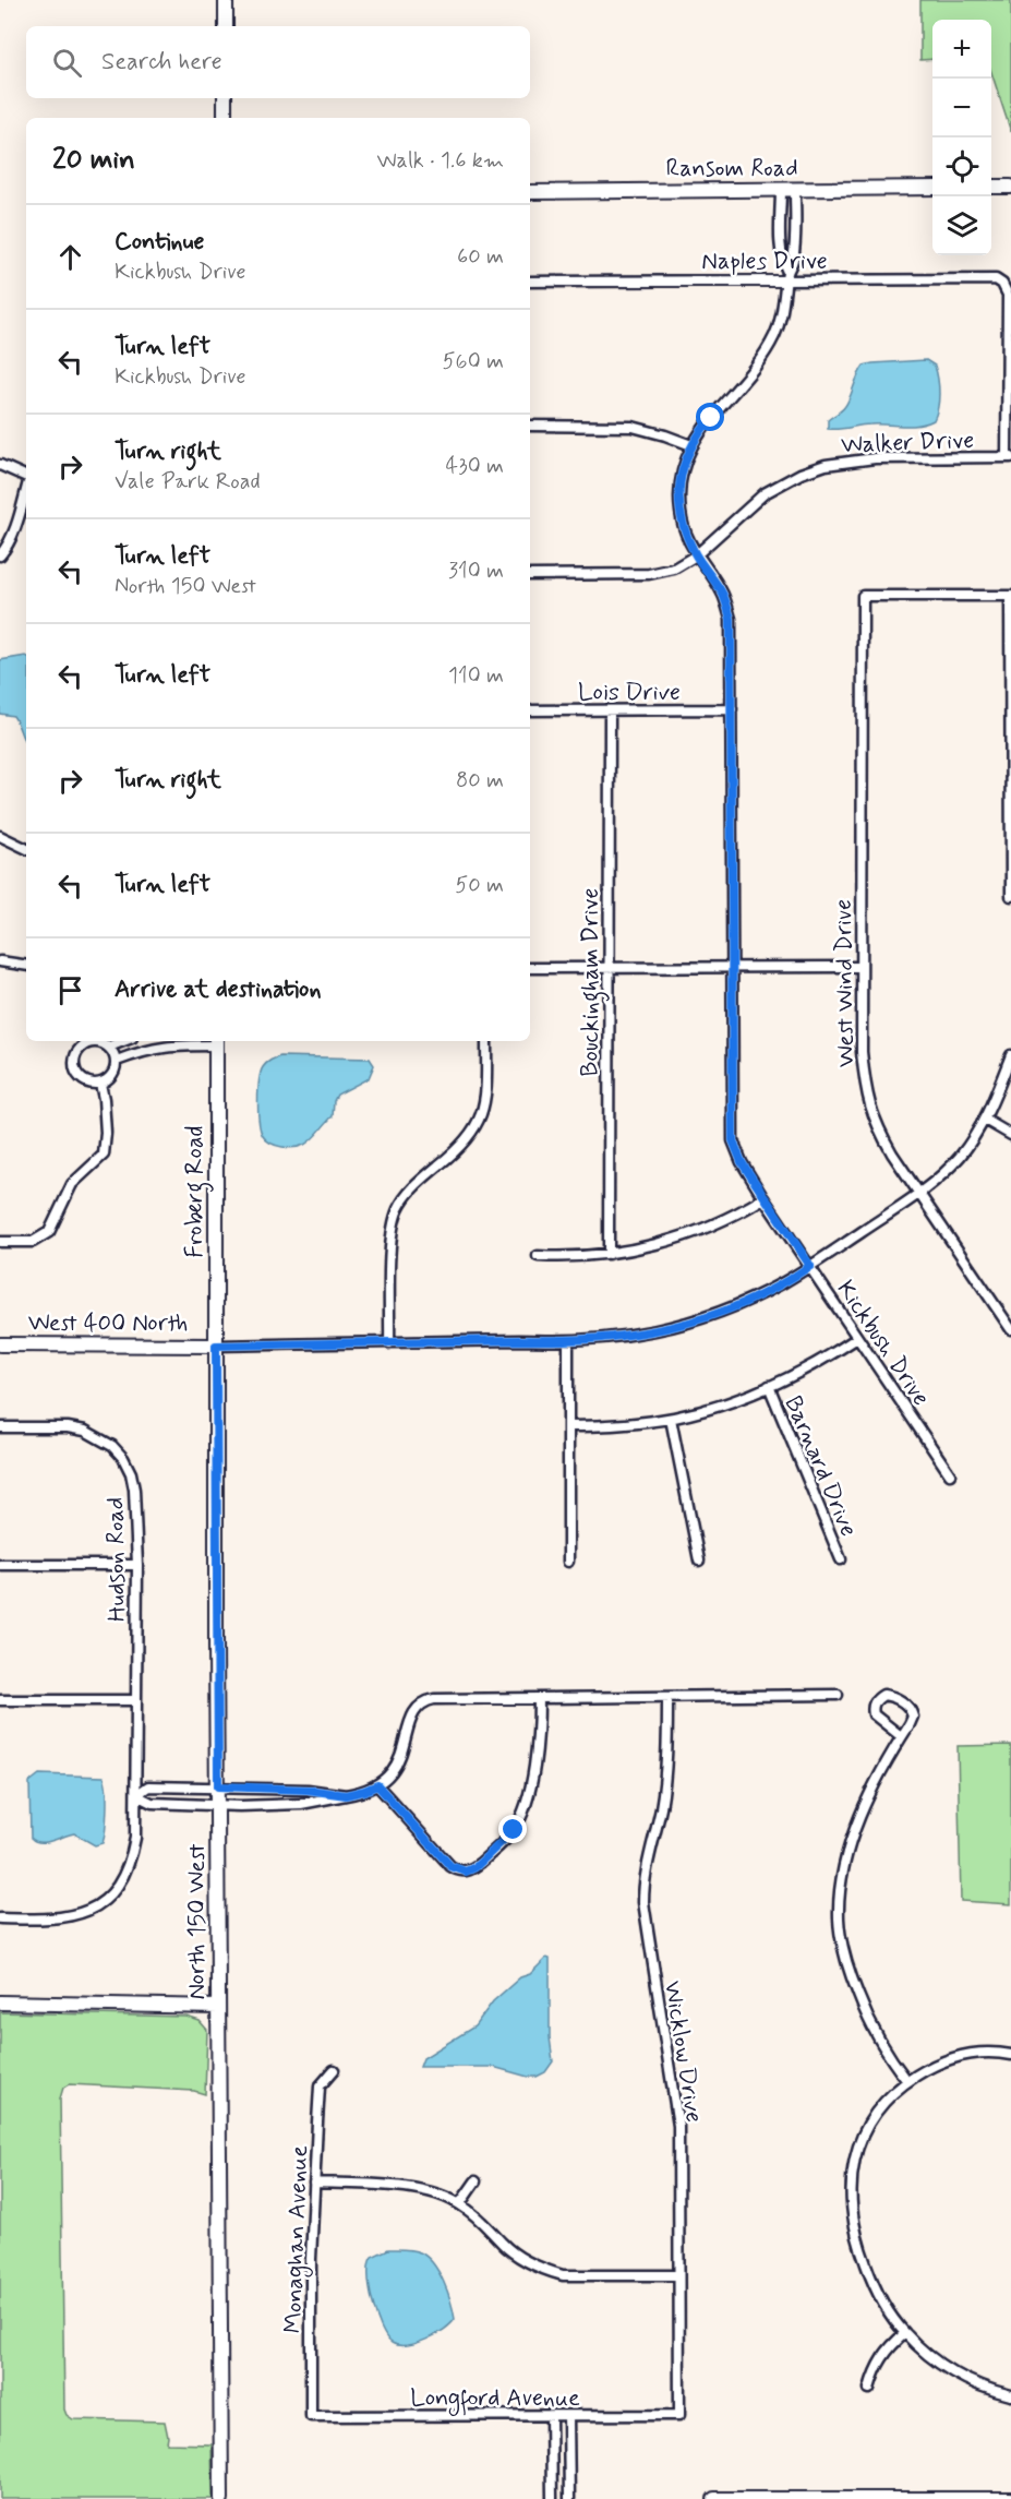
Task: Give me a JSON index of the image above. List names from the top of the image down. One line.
{"streets":{"street":["Ransom Road","Naples Drive","Walker Drive","Lois Drive","Bouckingham Drive","West Wind Drive","Froberg Road","West 400 North","Kickbush Drive","Barnard Drive","Hudson Road","North 150 West","Wicklow Drive","Monaghan Avenue","Longford Avenue"]},"crossings":[["Ransom Road","Kickbush Drive"],["Naples Drive","Walker Drive"],["Naples Drive","Kickbush Drive"],["Walker Drive","Kickbush Drive"],["Lois Drive","Bouckingham Drive"],["Lois Drive","Kickbush Drive"],["Froberg Road","West 400 North"],["Froberg Road","North 150 West"],["West 400 North","North 150 West"],["Wicklow Drive","Longford Avenue"],["Monaghan Avenue","Longford Avenue"]],"page":{"map_buttons":["+","−"],"search":"Search here","heading":["20 min","Walk · 1.6 km"],"list":[["Continue","Kickbush Drive","60 m"],["Turn left","Kickbush Drive","560 m"],["Turn right","Vale Park Road","430 m"],["Turn left","North 150 West","310 m"],["Turn left","110 m"],["Turn right","80 m"],["Turn left","50 m"],"Arrive at destination"]}}
